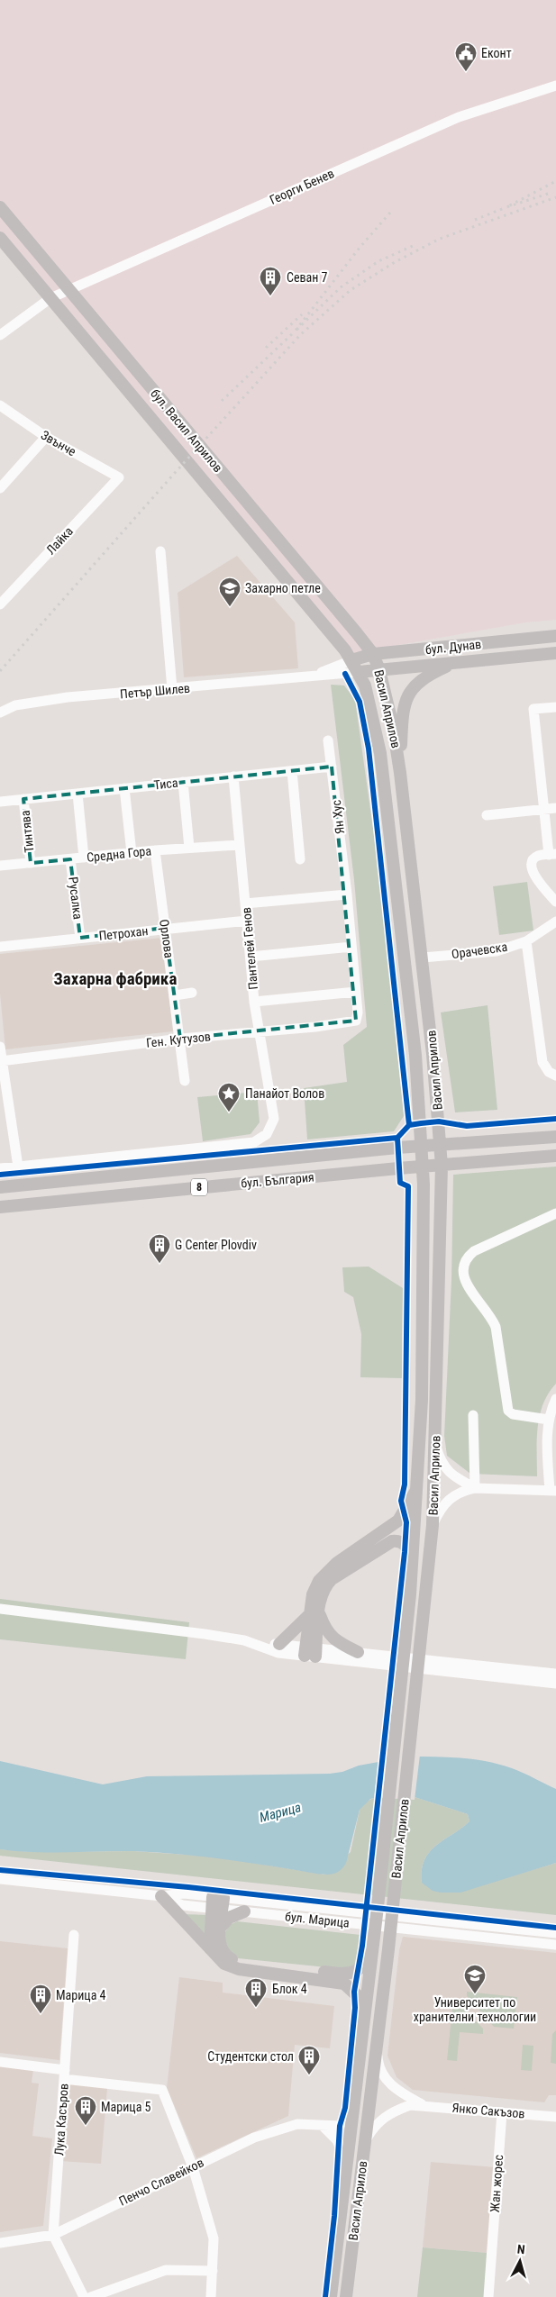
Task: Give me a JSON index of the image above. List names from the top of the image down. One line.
{"streets":{"main road":["бул. Васил Априлов","бул. Дунав","Васил Априлов","бул. България","8"],"street":["Георги Бенев","Звънче","Лайка","Петър Шилев","Тиса","Ян Хус","Тинтява","Средна Гора","Русалка","Петрохан","Орлова","Пантелей Генов","Орачевска","Ген. Кутузов","бул. Марица","Янко Сакъзов","Лука Касъров","Пенчо Славейков","Жан жорес"]},"crossings":[["Георги Бенев","бул. Васил Априлов"],["бул. Васил Априлов","бул. Дунав"],["бул. Васил Априлов","Петър Шилев"],["бул. Васил Априлов","Васил Априлов"],["Звънче","Лайка"],["бул. Дунав","Петър Шилев"],["бул. Дунав","Васил Априлов"],["Петър Шилев","Васил Априлов"],["Васил Априлов","Орачевска"],["Васил Априлов","бул. България"],["Васил Априлов","Янко Сакъзов"],["Васил Априлов","Пенчо Славейков"],["Тиса","Ян Хус"],["Тиса","Тинтява"],["Тиса","Пантелей Генов"],["Ян Хус","Ген. Кутузов"],["Тинтява","Средна Гора"],["Средна Гора","Русалка"],["Средна Гора","Орлова"],["Средна Гора","Пантелей Генов"],["Русалка","Петрохан"],["Петрохан","Орлова"],["Петрохан","Пантелей Генов"],["Орлова","Ген. Кутузов"],["Пантелей Генов","Ген. Кутузов"],["Янко Сакъзов","Жан жорес"],["Лука Касъров","Пенчо Славейков"]],"districts":["Захарна фабрика"],"water":["Марица"],"places":{"public building":["Еконт"],"building":["Севан 7","G Center Plovdiv","Блок 4","Марица 4","Студентски стол","Марица 5"],"school or university":["Захарно петле","Университет по хранителни технологии"],"place":["Панайот Волов"]},"north":"top"}
